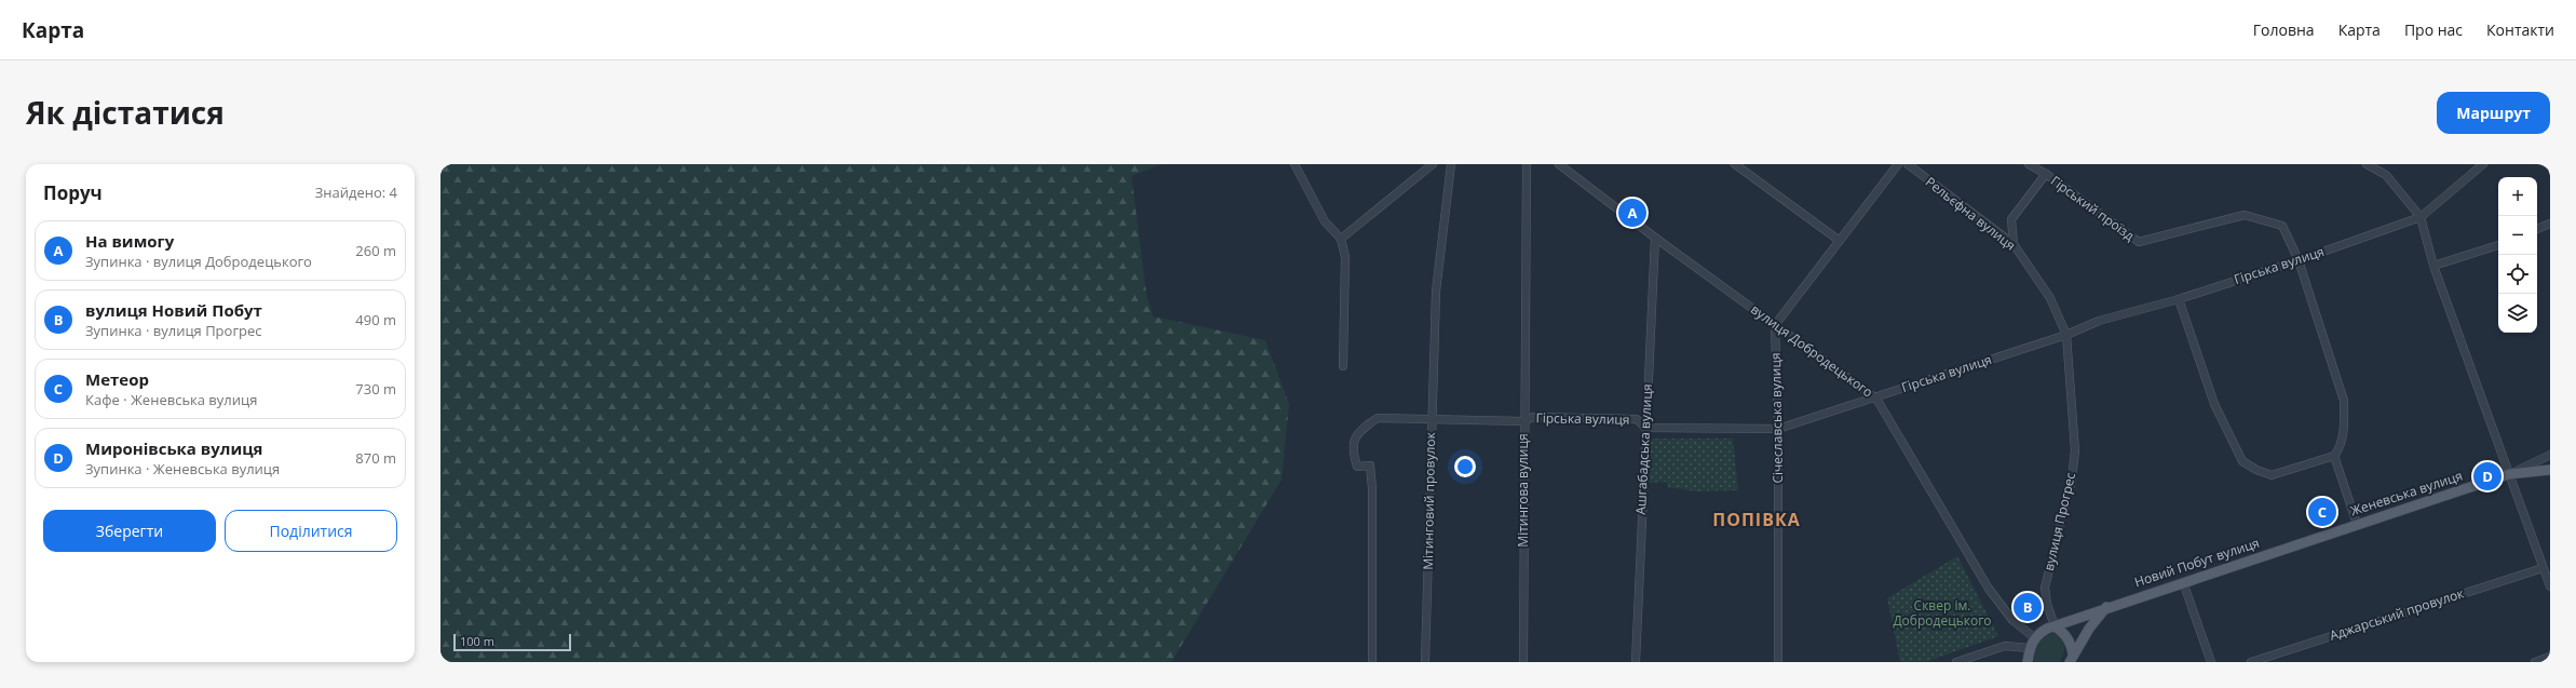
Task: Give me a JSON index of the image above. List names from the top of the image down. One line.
{"streets":{"main road":["Женевська вулиця","Новий Побут вулиця"],"street":["Гірський проїзд","Рельєфна вулиця","Гірська вулиця","вулиця Добродецького","Січеславська вулиця","Ашгабадська вулиця","Мітингова вулиця","Мітинговий провулок","вулиця Прогрес","Аджарський провулок"]},"crossings":[["Гірський проїзд","Рельєфна вулиця"],["Гірський проїзд","Гірська вулиця"],["Рельєфна вулиця","Гірська вулиця"],["Рельєфна вулиця","вулиця Прогрес"],["Гірська вулиця","вулиця Добродецького"],["Гірська вулиця","Січеславська вулиця"],["Гірська вулиця","Ашгабадська вулиця"],["Гірська вулиця","Мітингова вулиця"],["Гірська вулиця","Мітинговий провулок"],["Гірська вулиця","вулиця Прогрес"],["вулиця Добродецького","Січеславська вулиця"],["вулиця Добродецького","Ашгабадська вулиця"],["вулиця Добродецького","Новий Побут вулиця"],["Женевська вулиця","Новий Побут вулиця"],["вулиця Прогрес","Новий Побут вулиця"]],"districts":["ПОПІВКА"],"parks":["Сквер ім. Добродецького"],"scale_bar":"100 m","page":{"header":"Карта","nav":["Головна","Карта","Про нас","Контакти"],"title":"Як дістатися","buttons":["Маршрут",["Зберегти","Поділитися"]],"heading":["Поруч","Знайдено: 4"],"map_buttons":["+","−"],"pins":["A","D","C","B"],"list":[{"mark":"A","name":"На вимогу","note":"Зупинка · вулиця Добродецького","value":"260 m"},{"mark":"B","name":"вулиця Новий Побут","note":"Зупинка · вулиця Прогрес","value":"490 m"},{"mark":"C","name":"Метеор","note":"Кафе · Женевська вулиця","value":"730 m"},{"mark":"D","name":"Миронівська вулиця","note":"Зупинка · Женевська вулиця","value":"870 m"}],"scale":"100 m"}}
